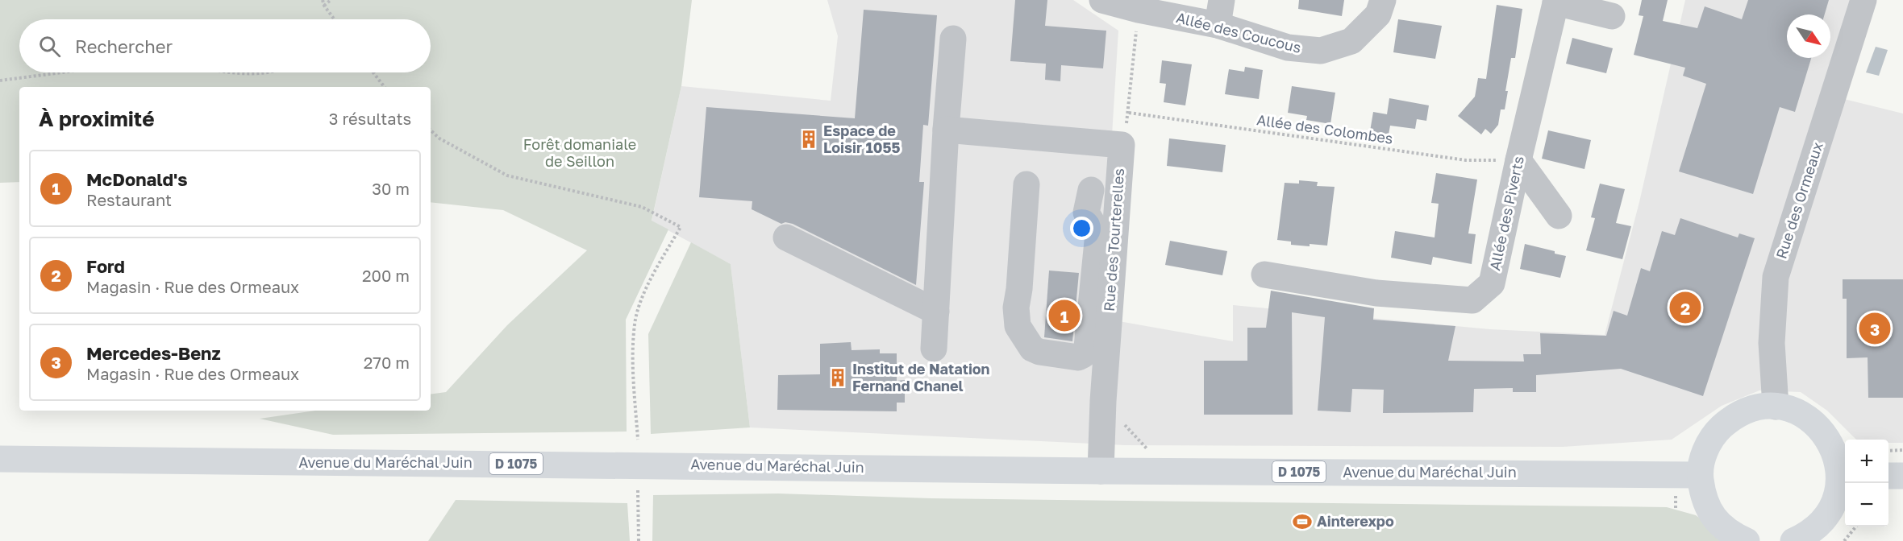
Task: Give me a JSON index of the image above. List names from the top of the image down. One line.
{"streets":{"main road":["Avenue du Maréchal Juin","D 1075"],"street":["Allée des Coucous","Rue des Ormeaux","Allée des Piverts","Rue des Tourterelles"],"path":["Allée des Colombes"]},"crossings":[["Allée des Colombes","Allée des Piverts"],["Rue des Tourterelles","Avenue du Maréchal Juin"]],"parks":["Forêt domaniale de Seillon"],"places":{"building":["Espace de Loisir 1055","Institut de Natation Fernand Chanel"],"sports":["Ainterexpo"]},"north":"bottom right","page":{"search":"Rechercher","heading":["À proximité","3 résultats"],"list":[{"mark":"1","name":"McDonald's","note":"Restaurant","value":"30 m"},{"mark":"2","name":"Ford","note":"Magasin · Rue des Ormeaux","value":"200 m"},{"mark":"3","name":"Mercedes-Benz","note":"Magasin · Rue des Ormeaux","value":"270 m"}],"pins":["2","1","3"],"map_buttons":["+","−"]}}
